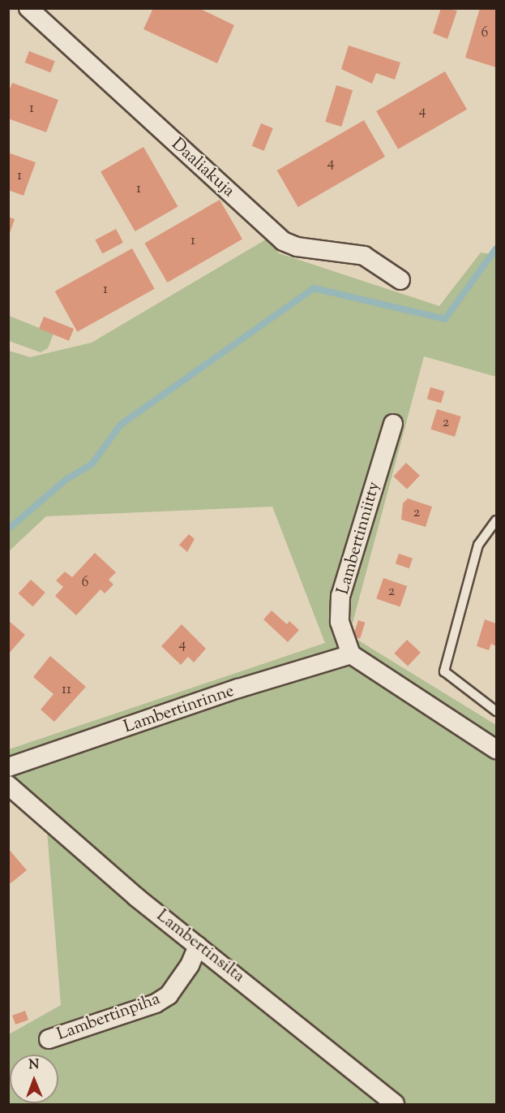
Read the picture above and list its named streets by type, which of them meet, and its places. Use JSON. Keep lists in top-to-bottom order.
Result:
{
  "streets": {
    "street": [
      "Daaliakuja",
      "Lambertinniitty",
      "Lambertinrinne",
      "Lambertinsilta",
      "Lambertinpiha"
    ]
  },
  "crossings": [
    ["Lambertinniitty", "Lambertinrinne"],
    ["Lambertinsilta", "Lambertinpiha"]
  ],
  "house_numbers": [
    "6",
    "1",
    "4",
    "4",
    "1",
    "1",
    "1",
    "1",
    "2",
    "2",
    "6",
    "2",
    "4",
    "11"
  ],
  "north": "top"
}
